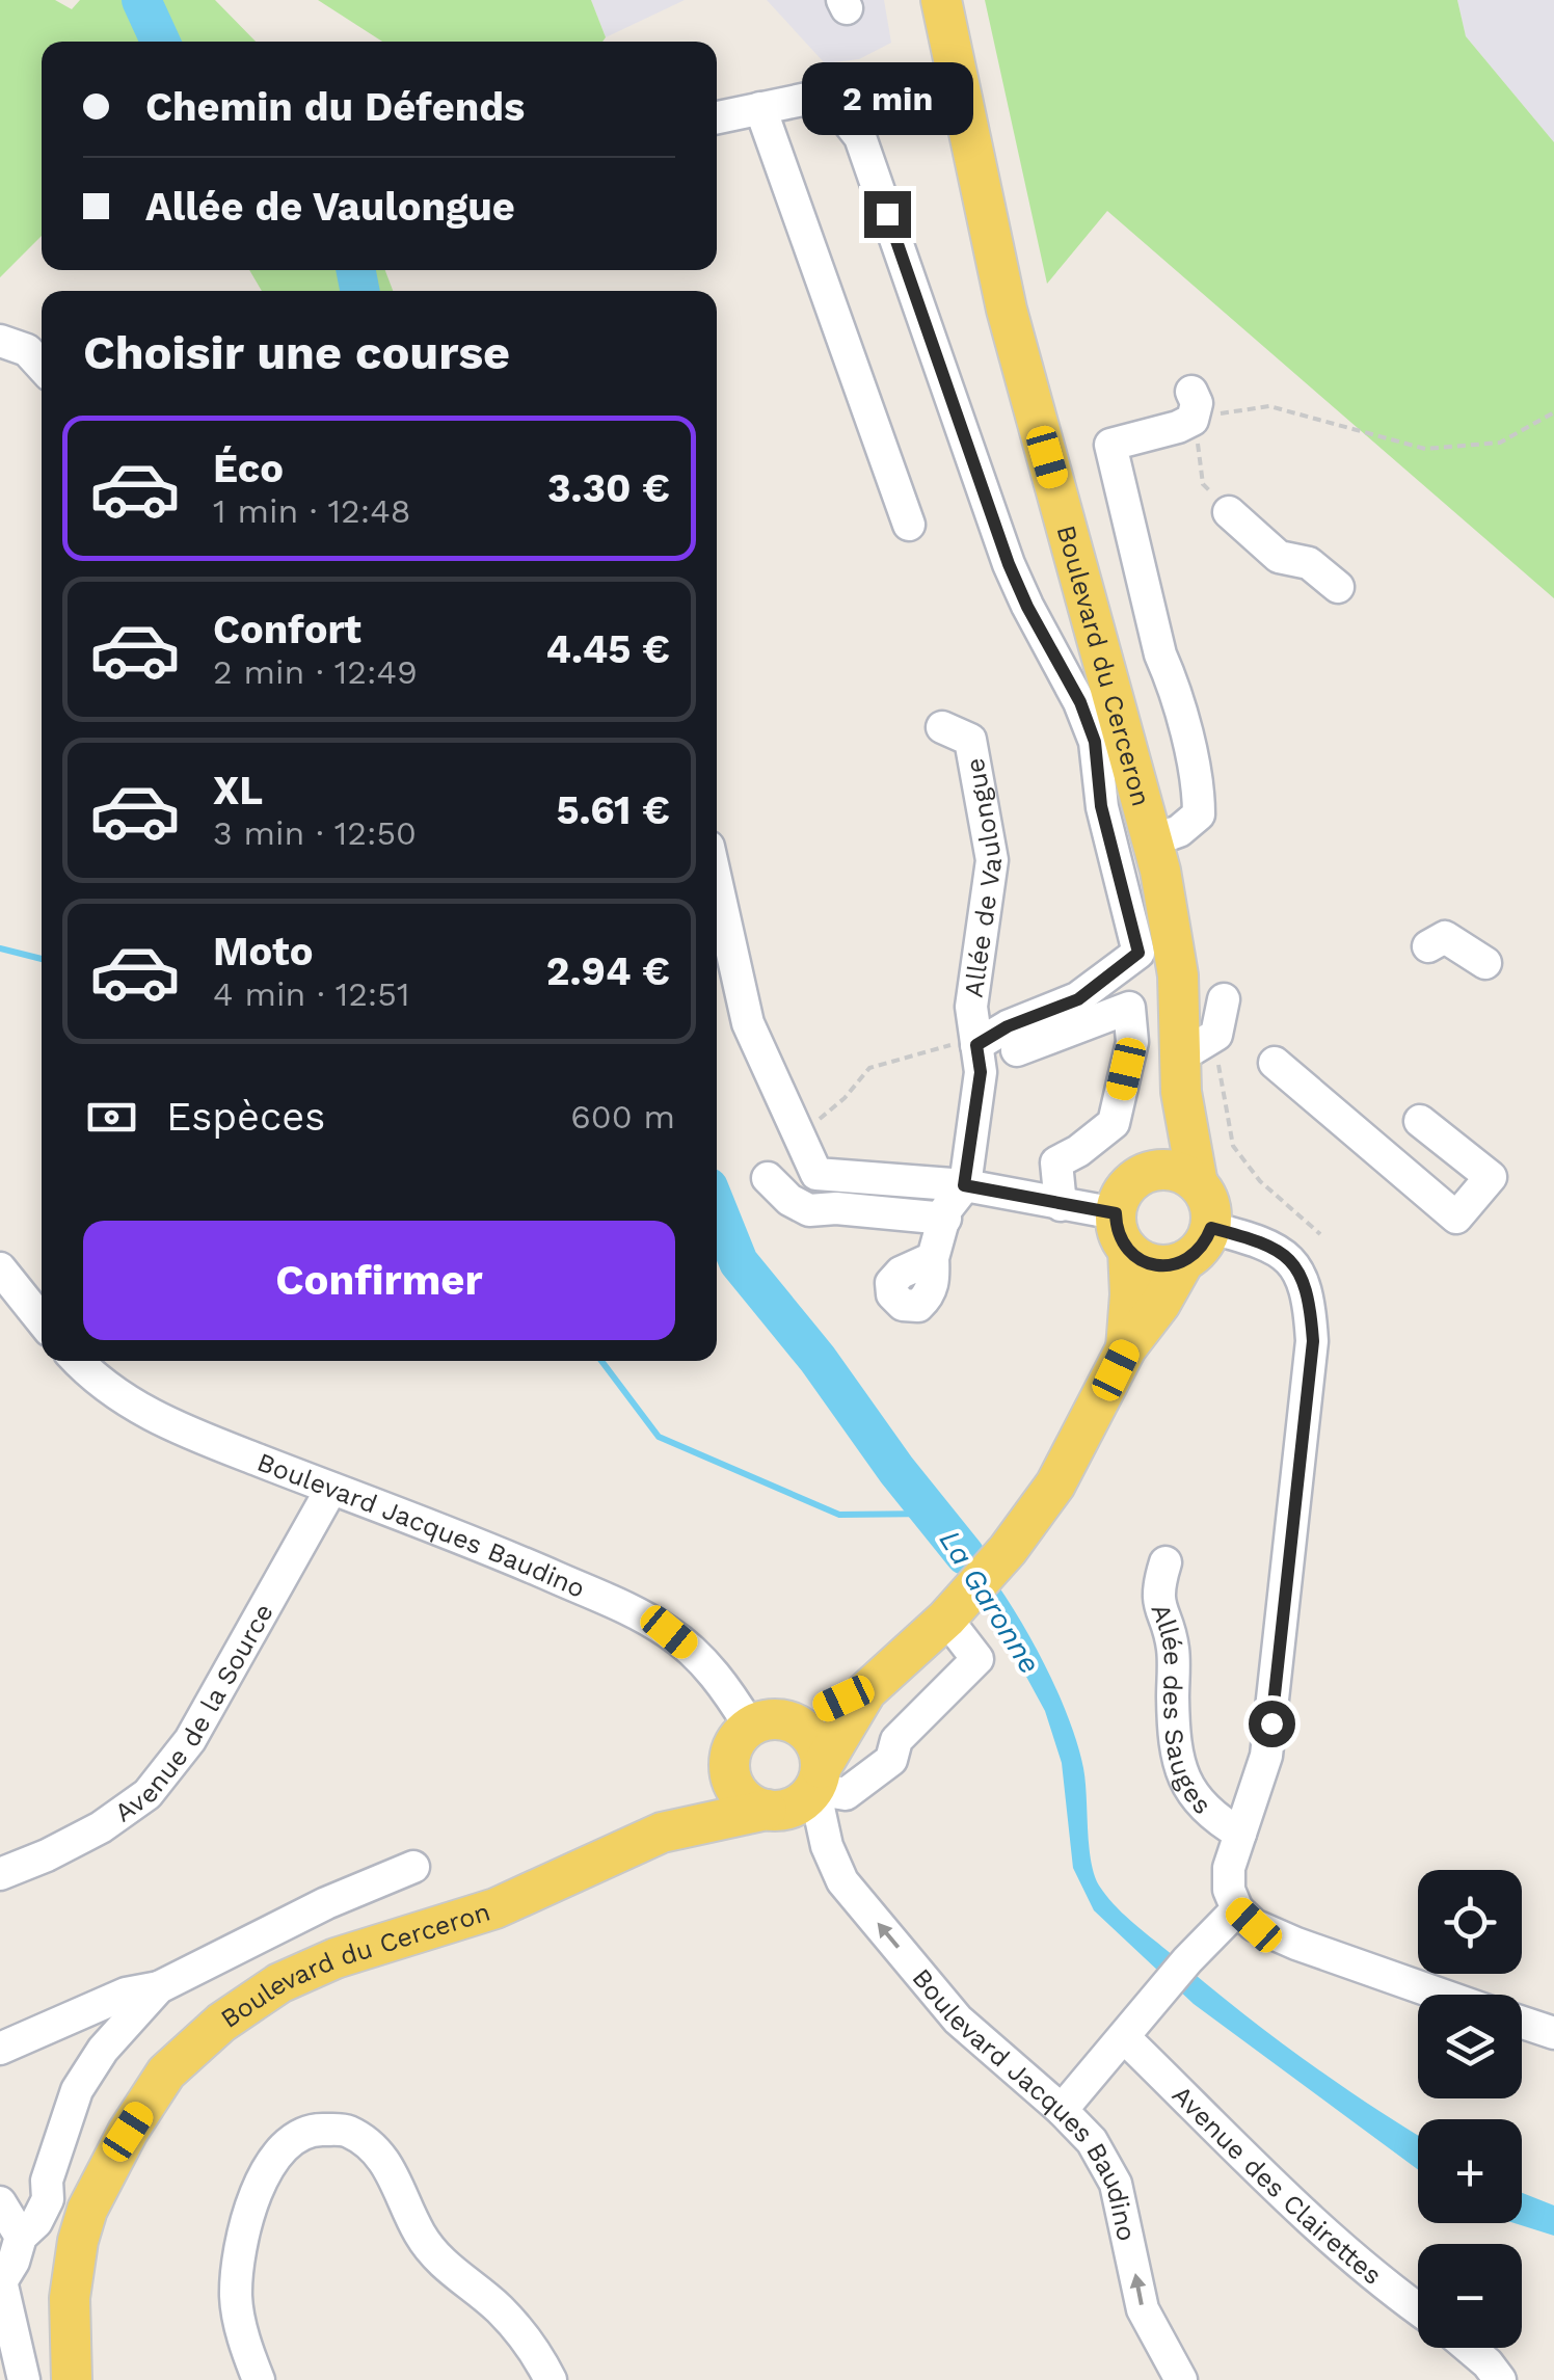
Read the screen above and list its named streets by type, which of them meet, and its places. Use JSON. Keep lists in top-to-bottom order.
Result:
{
  "streets": {
    "main road": ["Boulevard du Cerceron"],
    "street": [
      "Allée de Vaulongue",
      "Boulevard Jacques Baudino",
      "Allée des Sauges",
      "Avenue de la Source",
      "Avenue des Clairettes"
    ]
  },
  "crossings": [
    ["Boulevard du Cerceron", "Boulevard Jacques Baudino"],
    ["Boulevard Jacques Baudino", "Avenue de la Source"]
  ],
  "one_way": ["Boulevard Jacques Baudino"],
  "water": ["La Garonne"],
  "page": {
    "banner": ["Chemin du Défends", "Allée de Vaulongue"],
    "bubble": "2 min",
    "heading": "Choisir une course",
    "list": [
      {
        "name": "Éco",
        "note": "1 min · 12:48",
        "value": "3.30 €"
      },
      {
        "name": "Confort",
        "note": "2 min · 12:49",
        "value": "4.45 €"
      },
      {
        "name": "XL",
        "note": "3 min · 12:50",
        "value": "5.61 €"
      },
      {
        "name": "Moto",
        "note": "4 min · 12:51",
        "value": "2.94 €"
      }
    ],
    "pay": ["Espèces", "600 m"],
    "buttons": "Confirmer",
    "map_buttons": ["+", "−"]
  }
}
